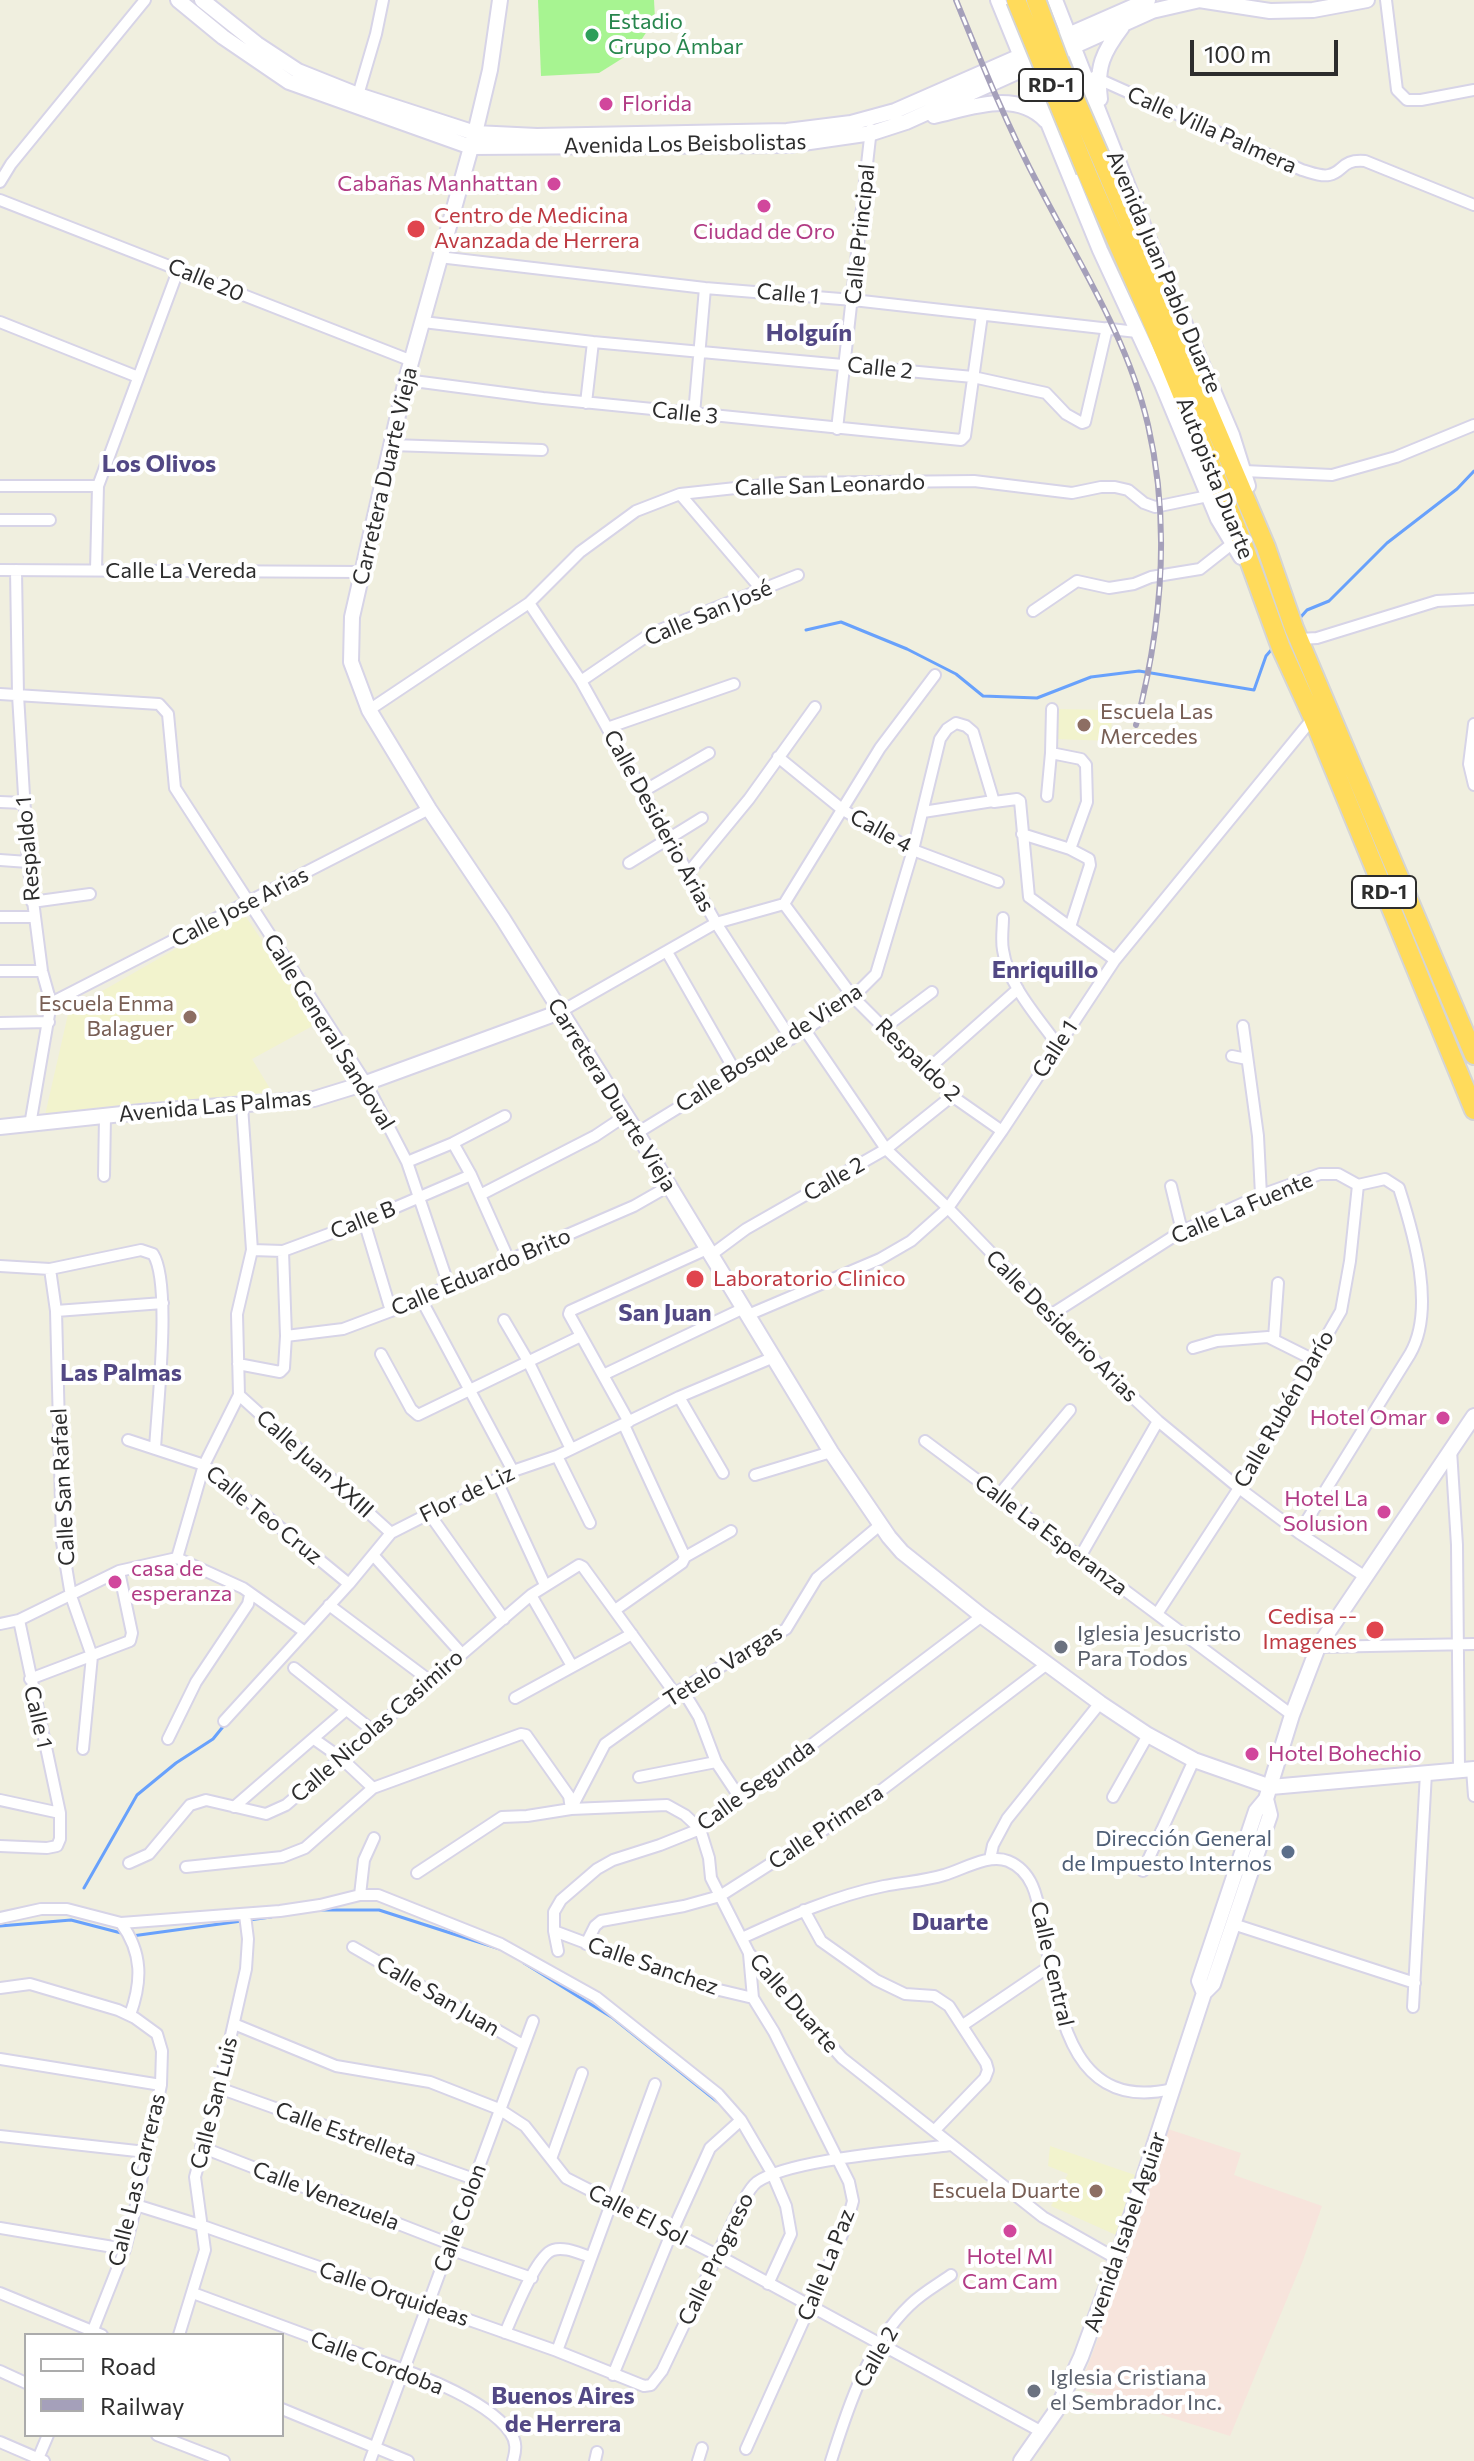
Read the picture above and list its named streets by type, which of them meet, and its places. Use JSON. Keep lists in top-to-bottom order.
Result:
{
  "streets": {
    "highway": ["RD-1", "Autopista Duarte"],
    "main road": [
      "Avenida Los Beisbolistas",
      "Avenida Juan Pablo Duarte",
      "Carretera Duarte Vieja",
      "Avenida Las Palmas",
      "Avenida Isabel Aguiar"
    ],
    "street": [
      "Calle Villa Palmera",
      "Calle Principal",
      "Calle 20",
      "Calle 1",
      "Calle 2",
      "Calle 3",
      "Calle San Leonardo",
      "Calle La Vereda",
      "Calle San José",
      "Calle Desiderio Arias",
      "Calle 4",
      "Respaldo 1",
      "Calle Jose Arias",
      "Calle General Sandoval",
      "Calle Bosque de Viena",
      "Respaldo 2",
      "Calle La Fuente",
      "Calle B",
      "Calle Eduardo Brito",
      "Calle Rubén Darío",
      "Calle Juan XXIII",
      "Calle San Rafael",
      "Flor de Liz",
      "Calle Teo Cruz",
      "Calle La Esperanza",
      "Tetelo Vargas",
      "Calle Nicolas Casimiro",
      "Calle Segunda",
      "Calle Primera",
      "Calle Central",
      "Calle Sanchez",
      "Calle San Juan",
      "Calle Duarte",
      "Calle San Luis",
      "Calle Estrelleta",
      "Calle Las Carreras",
      "Calle Venezuela",
      "Calle El Sol",
      "Calle Colon",
      "Calle Progreso",
      "Calle La Paz",
      "Calle Orquideas",
      "Calle Cordoba"
    ]
  },
  "crossings": [
    ["RD-1", "Avenida Juan Pablo Duarte"],
    ["RD-1", "Calle 1"],
    ["RD-1", "Autopista Duarte"],
    ["Calle Villa Palmera", "Avenida Juan Pablo Duarte"],
    ["Avenida Los Beisbolistas", "Calle Principal"],
    ["Avenida Los Beisbolistas", "Avenida Juan Pablo Duarte"],
    ["Avenida Los Beisbolistas", "Carretera Duarte Vieja"],
    ["Calle Principal", "Calle 1"],
    ["Calle Principal", "Calle 2"],
    ["Calle Principal", "Calle 3"],
    ["Avenida Juan Pablo Duarte", "Autopista Duarte"],
    ["Calle 20", "Carretera Duarte Vieja"],
    ["Calle 1", "Calle 2"],
    ["Calle 1", "Carretera Duarte Vieja"],
    ["Calle 1", "Autopista Duarte"],
    ["Calle 1", "Calle Desiderio Arias"],
    ["Calle 1", "Respaldo 2"],
    ["Calle 2", "Calle 3"],
    ["Calle 2", "Carretera Duarte Vieja"],
    ["Calle 2", "Calle Desiderio Arias"],
    ["Calle 2", "Respaldo 2"],
    ["Calle 2", "Calle El Sol"],
    ["Calle 3", "Carretera Duarte Vieja"],
    ["Carretera Duarte Vieja", "Calle San Leonardo"],
    ["Carretera Duarte Vieja", "Calle La Vereda"],
    ["Carretera Duarte Vieja", "Calle Jose Arias"],
    ["Carretera Duarte Vieja", "Calle Bosque de Viena"],
    ["Carretera Duarte Vieja", "Avenida Las Palmas"],
    ["Carretera Duarte Vieja", "Calle Eduardo Brito"],
    ["Carretera Duarte Vieja", "Flor de Liz"],
    ["Carretera Duarte Vieja", "Tetelo Vargas"],
    ["Carretera Duarte Vieja", "Calle Segunda"],
    ["Carretera Duarte Vieja", "Calle Primera"],
    ["Carretera Duarte Vieja", "Avenida Isabel Aguiar"],
    ["Autopista Duarte", "Calle San Leonardo"],
    ["Calle San Leonardo", "Calle Desiderio Arias"],
    ["Calle La Vereda", "Respaldo 1"],
    ["Calle San José", "Calle Desiderio Arias"],
    ["Calle Desiderio Arias", "Calle Bosque de Viena"],
    ["Calle Desiderio Arias", "Calle La Fuente"],
    ["Calle Desiderio Arias", "Calle Rubén Darío"],
    ["Calle Desiderio Arias", "Avenida Isabel Aguiar"],
    ["Calle 4", "Calle Bosque de Viena"],
    ["Respaldo 1", "Calle Jose Arias"],
    ["Respaldo 1", "Calle General Sandoval"],
    ["Respaldo 1", "Avenida Las Palmas"],
    ["Calle Jose Arias", "Calle General Sandoval"],
    ["Calle General Sandoval", "Avenida Las Palmas"],
    ["Calle General Sandoval", "Calle B"],
    ["Calle General Sandoval", "Calle Eduardo Brito"],
    ["Calle Bosque de Viena", "Respaldo 2"],
    ["Calle La Fuente", "Calle Rubén Darío"],
    ["Calle Rubén Darío", "Calle La Esperanza"],
    ["Calle Juan XXIII", "Flor de Liz"],
    ["Flor de Liz", "Calle Teo Cruz"],
    ["Calle La Esperanza", "Avenida Isabel Aguiar"],
    ["Calle Segunda", "Calle Sanchez"],
    ["Calle Segunda", "Calle Duarte"],
    ["Calle Primera", "Calle Sanchez"],
    ["Calle Primera", "Calle Duarte"],
    ["Calle Central", "Avenida Isabel Aguiar"],
    ["Calle Sanchez", "Calle La Paz"],
    ["Calle San Juan", "Calle Colon"],
    ["Calle Duarte", "Avenida Isabel Aguiar"],
    ["Calle Duarte", "Calle Progreso"],
    ["Calle San Luis", "Calle Estrelleta"],
    ["Calle San Luis", "Calle Venezuela"],
    ["Calle San Luis", "Calle El Sol"],
    ["Calle San Luis", "Calle Orquideas"],
    ["Calle San Luis", "Calle Cordoba"],
    ["Calle Estrelleta", "Calle Colon"],
    ["Calle Las Carreras", "Calle Orquideas"],
    ["Calle Venezuela", "Calle Colon"],
    ["Calle El Sol", "Calle Colon"],
    ["Calle El Sol", "Avenida Isabel Aguiar"],
    ["Calle El Sol", "Calle Progreso"],
    ["Calle El Sol", "Calle La Paz"],
    ["Calle Colon", "Calle Orquideas"],
    ["Calle Colon", "Calle Cordoba"],
    ["Calle Progreso", "Calle La Paz"],
    ["Calle Progreso", "Calle Orquideas"]
  ],
  "districts": [
    "Holguín",
    "Los Olivos",
    "Enriquillo",
    "San Juan",
    "Las Palmas",
    "Duarte",
    "Buenos Aires de Herrera"
  ],
  "places": [
    "Estadio Grupo Ámbar",
    "Florida",
    "Cabañas Manhattan",
    "Ciudad de Oro",
    "Centro de Medicina Avanzada de Herrera",
    "Escuela Las Mercedes",
    "Escuela Enma Balaguer",
    "Laboratorio Clinico",
    "Hotel Omar",
    "Hotel La Solusion",
    "casa de esperanza",
    "Cedisa -- Imagenes",
    "Iglesia Jesucristo Para Todos",
    "Hotel Bohechio",
    "Dirección General de Impuesto Internos",
    "Escuela Duarte",
    "Hotel MI Cam Cam",
    "Iglesia Cristiana el Sembrador Inc."
  ],
  "legend": ["Road", "Railway"],
  "scale_bar": "100 m"
}
